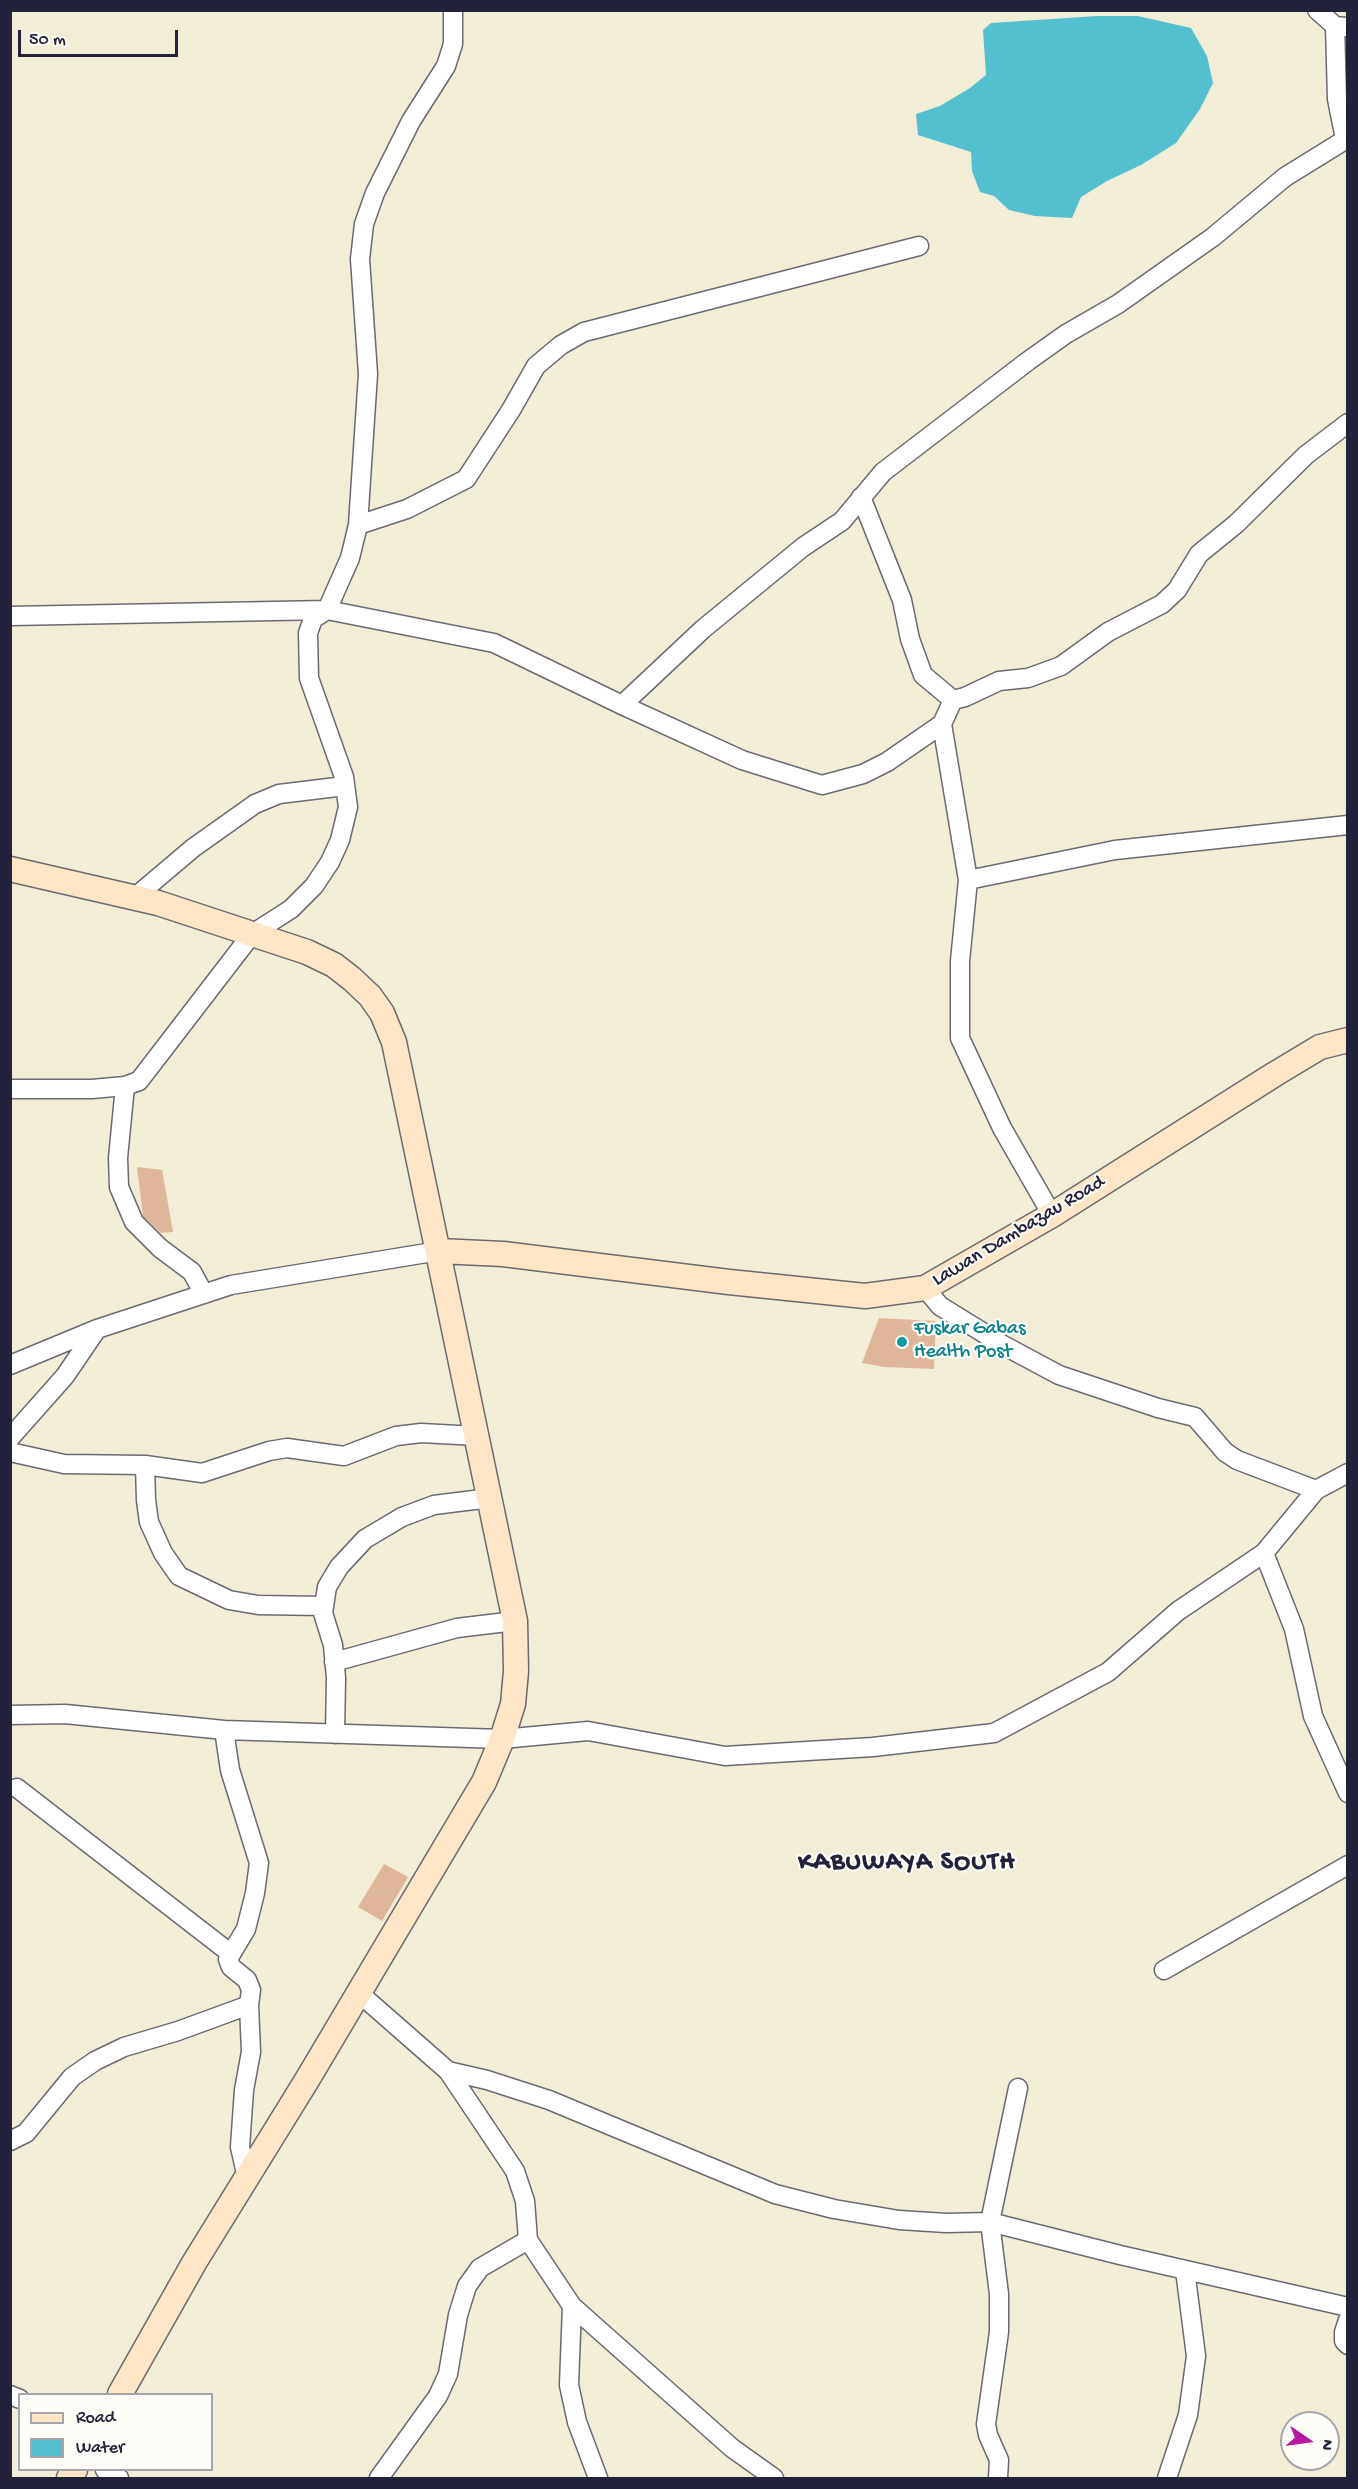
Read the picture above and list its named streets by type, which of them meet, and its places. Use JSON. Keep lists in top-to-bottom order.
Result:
{
  "streets": {
    "main road": ["Lawan Dambazau Road"]
  },
  "districts": ["KABUWAYA SOUTH"],
  "places": ["Fuskar Gabas Health Post"],
  "legend": ["Road", "Water"],
  "scale_bar": "50 m",
  "north": "right"
}
